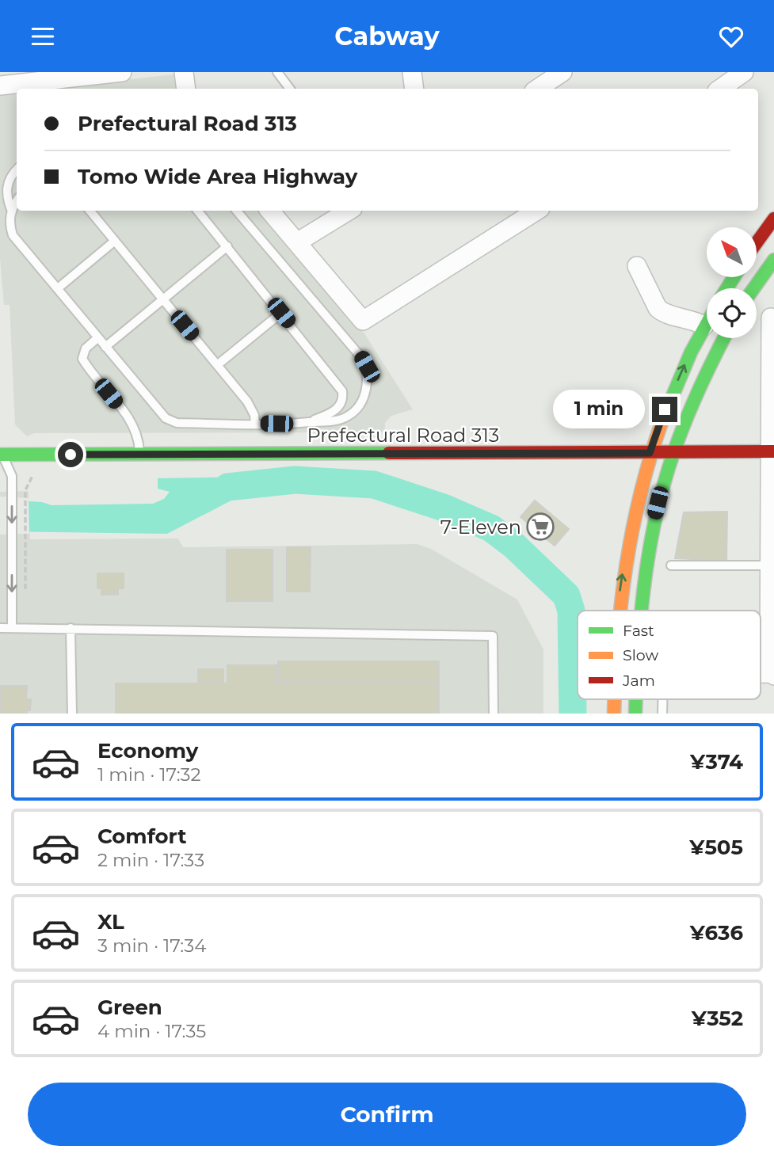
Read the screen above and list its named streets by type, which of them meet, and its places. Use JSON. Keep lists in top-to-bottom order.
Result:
{
  "streets": {
    "main road": ["Prefectural Road 313"]
  },
  "places": {
    "supermarket": ["7-Eleven"]
  },
  "legend": ["Fast", "Slow", "Jam"],
  "north": "top left",
  "page": {
    "header": "Cabway",
    "banner": ["Prefectural Road 313", "Tomo Wide Area Highway"],
    "bubble": "1 min",
    "list": [
      {
        "name": "Economy",
        "note": "1 min · 17:32",
        "value": "¥374"
      },
      {
        "name": "Comfort",
        "note": "2 min · 17:33",
        "value": "¥505"
      },
      {
        "name": "XL",
        "note": "3 min · 17:34",
        "value": "¥636"
      },
      {
        "name": "Green",
        "note": "4 min · 17:35",
        "value": "¥352"
      }
    ],
    "buttons": "Confirm"
  }
}
